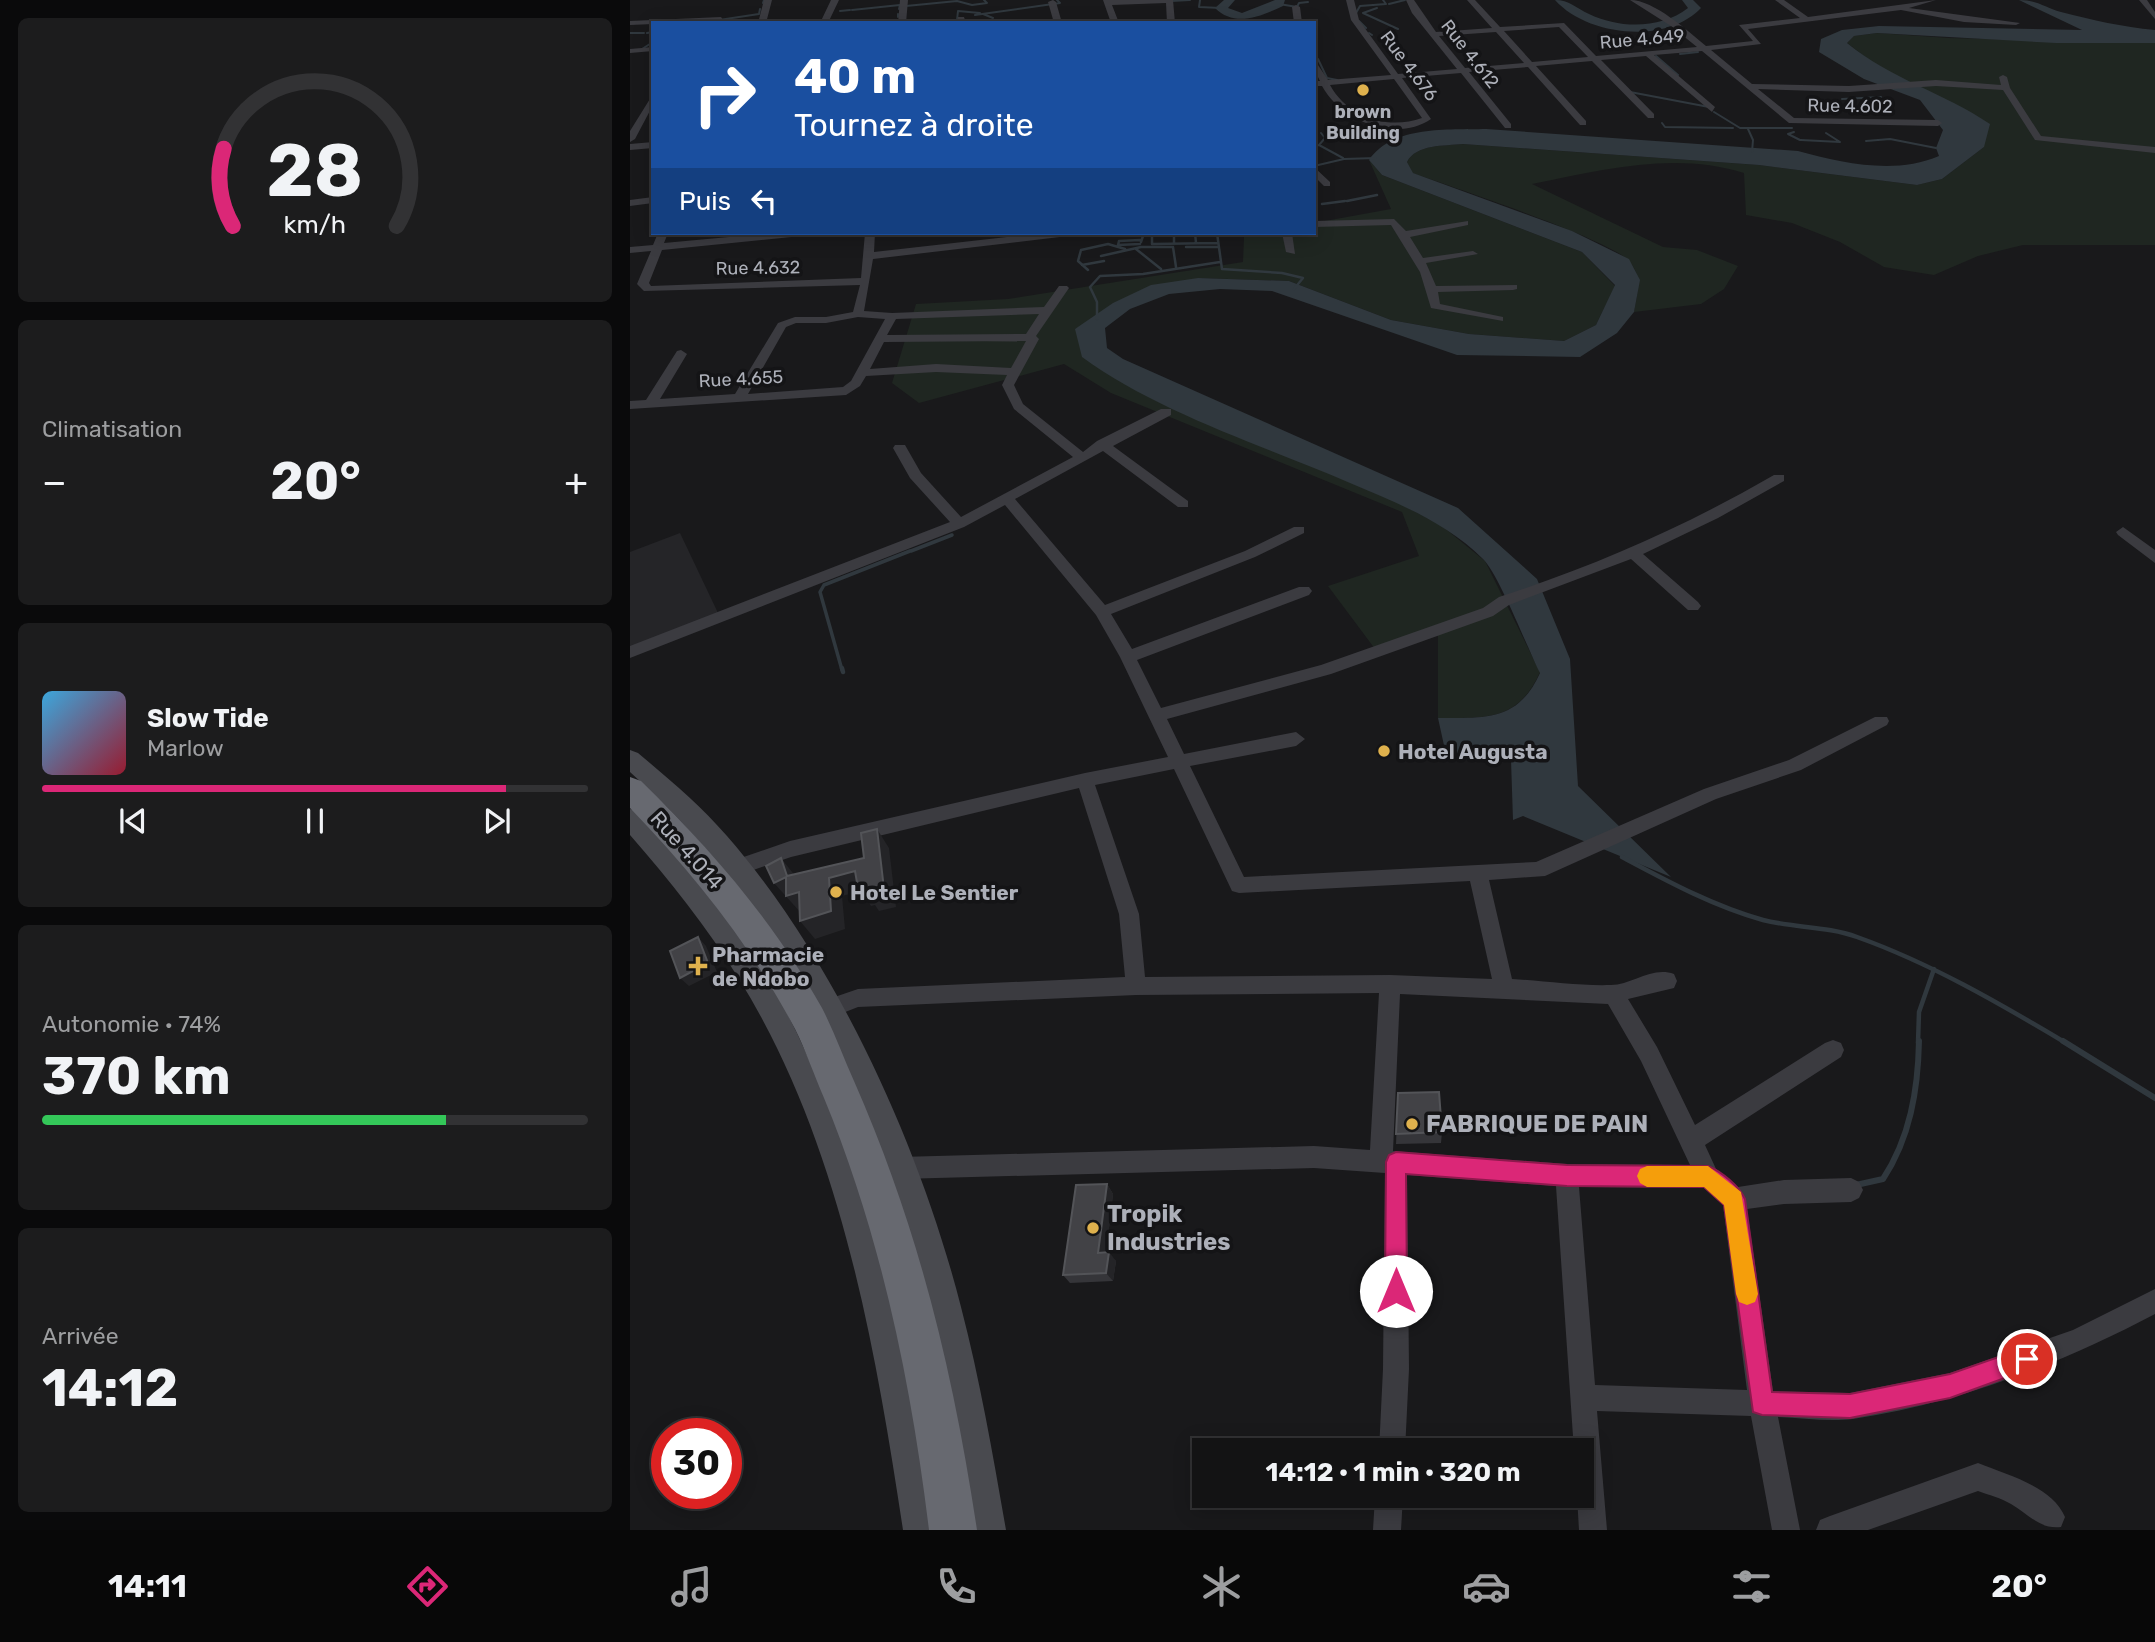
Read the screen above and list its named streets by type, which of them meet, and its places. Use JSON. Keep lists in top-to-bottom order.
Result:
{
  "streets": {
    "highway": ["Rue 4.014"],
    "street": [
      "Rue 4.649",
      "Rue 4.612",
      "Rue 4.676",
      "Rue 4.602",
      "Rue 4.632",
      "Rue 4.655"
    ]
  },
  "crossings": [
    ["Rue 4.649", "Rue 4.612"],
    ["Rue 4.649", "Rue 4.676"],
    ["Rue 4.649", "Rue 4.602"]
  ],
  "places": {
    "other": [
      "brown Building",
      "Hotel Augusta",
      "Hotel Le Sentier",
      "FABRIQUE DE PAIN",
      "Tropik Industries"
    ],
    "health": ["Pharmacie de Ndobo"]
  },
  "page": {
    "turn": ["40 m", "Tournez à droite"],
    "then": "Puis",
    "tile": [
      "Climatisation",
      ["Autonomie · 74%", "370 km"],
      ["Arrivée", "14:12"]
    ],
    "heat": ["−", "20°", "+"],
    "song": ["Slow Tide", "Marlow"],
    "limit": "30",
    "trip": "14:12 · 1 min · 320 m",
    "tabs": ["14:11", "20°"],
    "gauge": ["28", "km/h"]
  }
}
